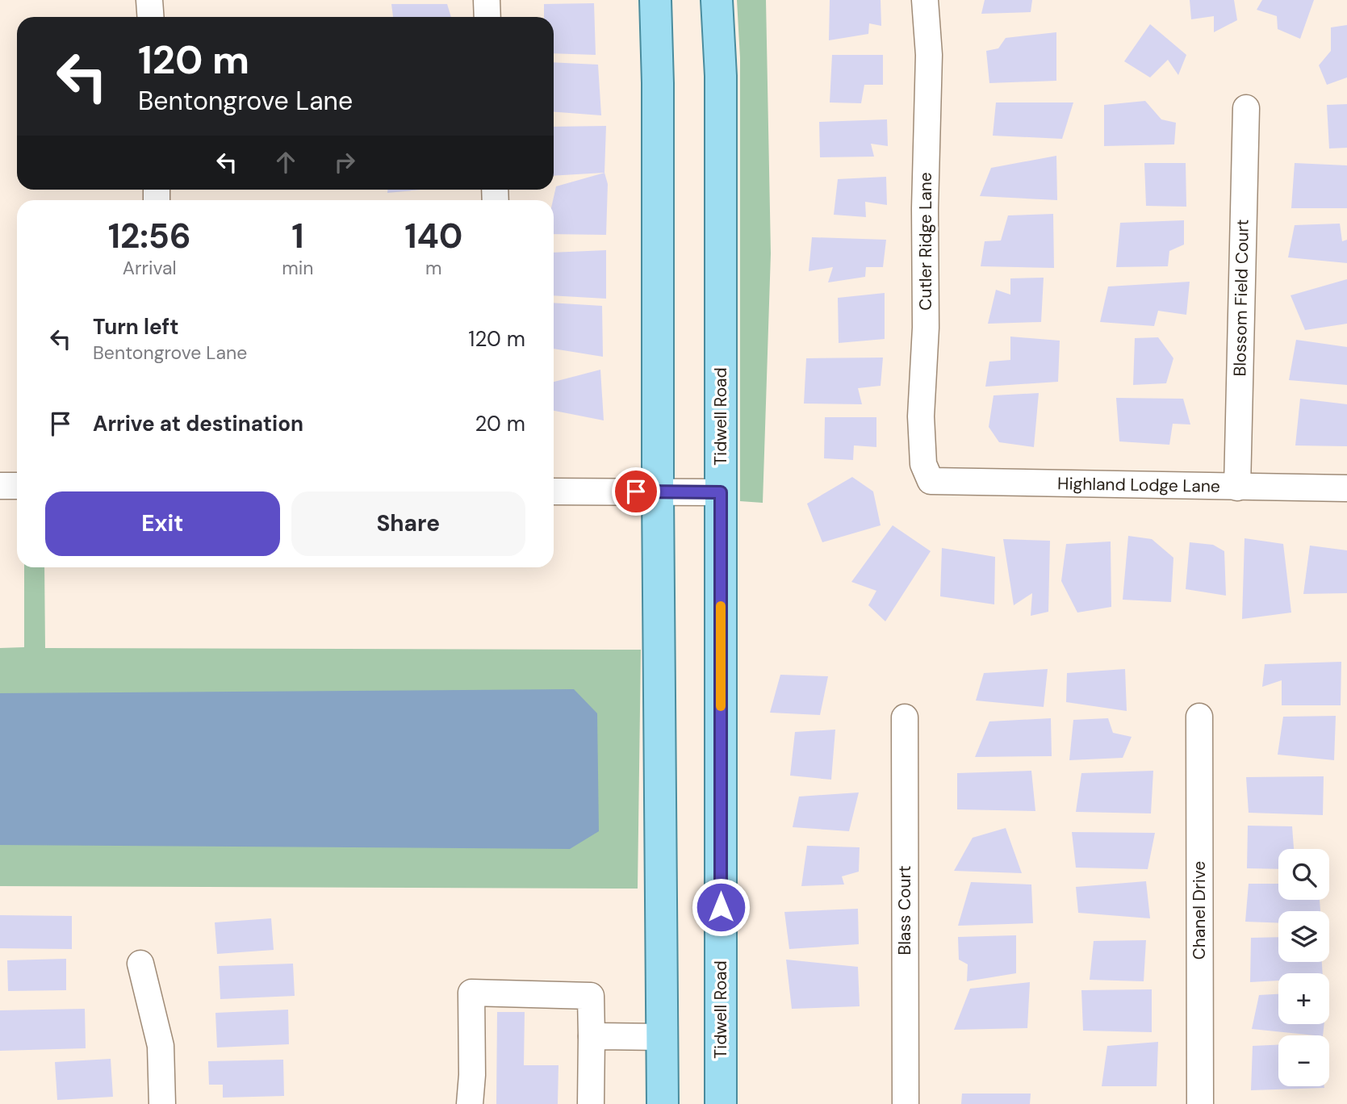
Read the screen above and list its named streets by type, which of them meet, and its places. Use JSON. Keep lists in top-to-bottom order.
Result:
{
  "streets": {
    "main road": ["Tidwell Road"],
    "street": [
      "Cutler Ridge Lane",
      "Blossom Field Court",
      "Highland Lodge Lane",
      "Blass Court",
      "Chanel Drive"
    ]
  },
  "crossings": [
    ["Cutler Ridge Lane", "Highland Lodge Lane"],
    ["Blossom Field Court", "Highland Lodge Lane"]
  ],
  "page": {
    "turn": ["120 m", "Bentongrove Lane"],
    "eta": [
      "12:56",
      "Arrival",
      "1",
      "min",
      "140",
      "m"
    ],
    "list": [
      {
        "name": "Turn left",
        "note": "Bentongrove Lane",
        "value": "120 m"
      },
      {
        "name": "Arrive at destination",
        "value": "20 m"
      }
    ],
    "buttons": ["Exit", "Share"],
    "map_buttons": ["+", "−"]
  }
}
